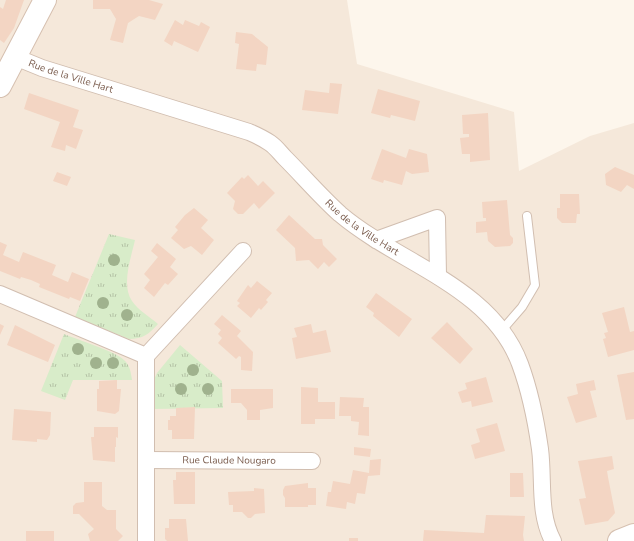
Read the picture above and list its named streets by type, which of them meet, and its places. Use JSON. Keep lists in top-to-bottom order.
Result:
{
  "streets": {
    "street": ["Rue de la Ville Hart", "Rue Claude Nougaro"]
  }
}
